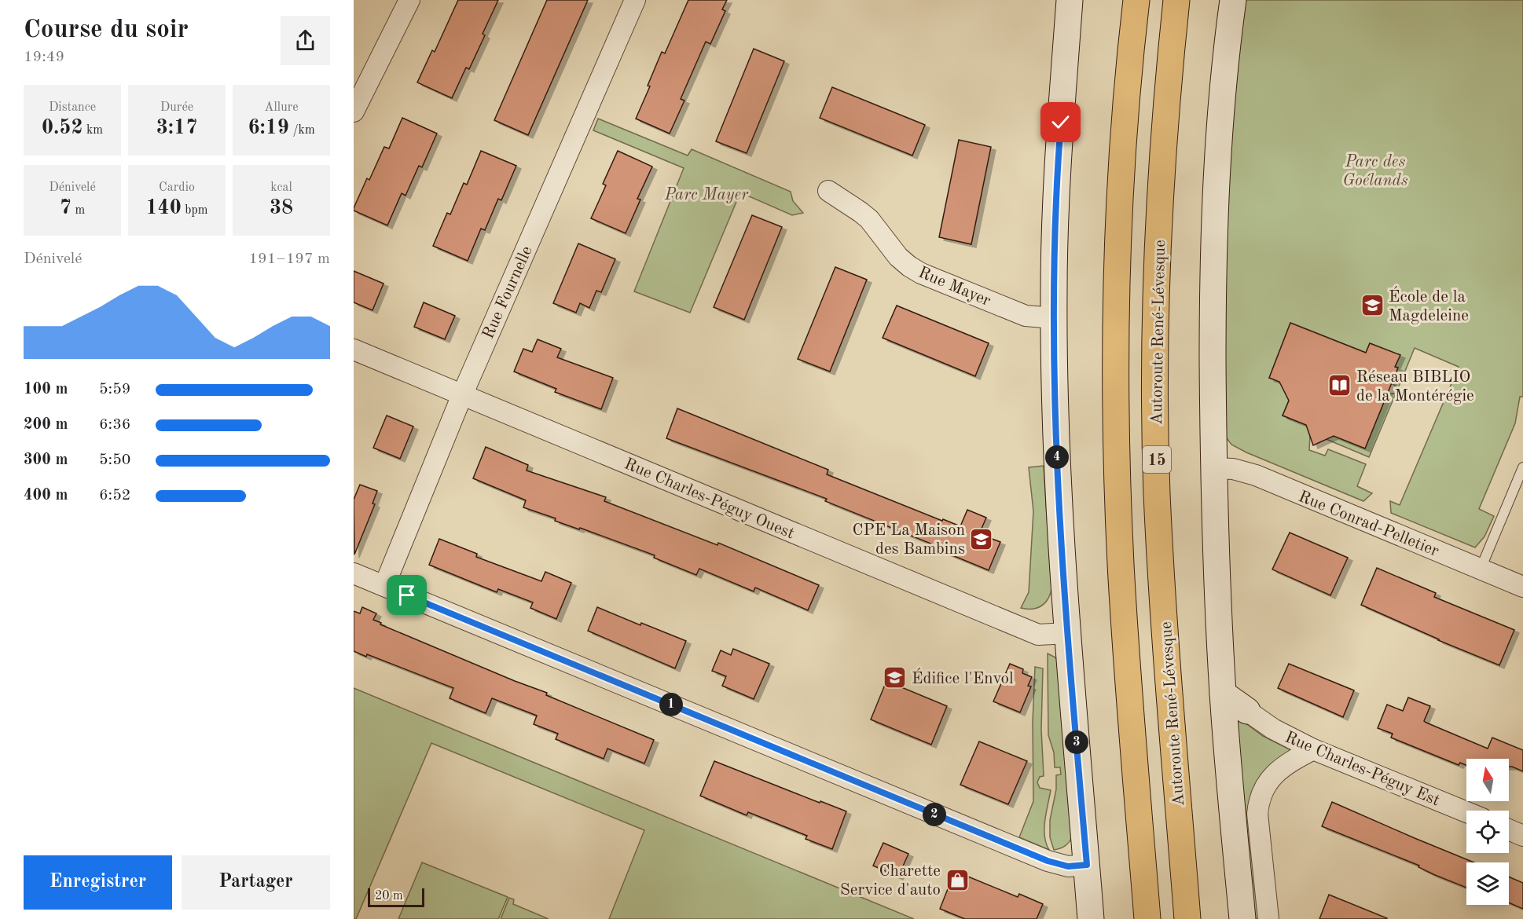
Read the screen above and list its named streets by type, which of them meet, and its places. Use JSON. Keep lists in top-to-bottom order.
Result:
{
  "streets": {
    "highway": ["Autoroute René-Lévesque", "15"],
    "street": [
      "Rue Mayer",
      "Rue Fournelle",
      "Rue Charles-Péguy Ouest",
      "Rue Conrad-Pelletier",
      "Rue Charles-Péguy Est"
    ]
  },
  "crossings": [
    ["Rue Fournelle", "Rue Charles-Péguy Ouest"]
  ],
  "parks": ["Parc des Goélands", "Parc Mayer"],
  "places": {
    "school or university": ["École de la Magdeleine", "CPE La Maison des Bambins", "Édifice l'Envol"],
    "library": ["Réseau BIBLIO de la Montérégie"],
    "shop": ["Charette Service d'auto"]
  },
  "scale_bar": "20 m",
  "north": "top",
  "page": {
    "heading": ["Course du soir", "19:49"],
    "stats": [
      ["Distance", "0.52 km"],
      ["Durée", "3:17"],
      ["Allure", "6:19 /km"],
      ["Dénivelé", "7 m"],
      ["Cardio", "140 bpm"],
      ["kcal", "38"]
    ],
    "chart": ["Dénivelé", "191–197 m"],
    "list": [
      {
        "name": "100 m",
        "note": "5:59"
      },
      {
        "name": "200 m",
        "note": "6:36"
      },
      {
        "name": "300 m",
        "note": "5:50"
      },
      {
        "name": "400 m",
        "note": "6:52"
      }
    ],
    "pins": [
      "4",
      "1",
      "3",
      "2"
    ],
    "buttons": ["Enregistrer", "Partager"],
    "scale": "20 m"
  }
}
